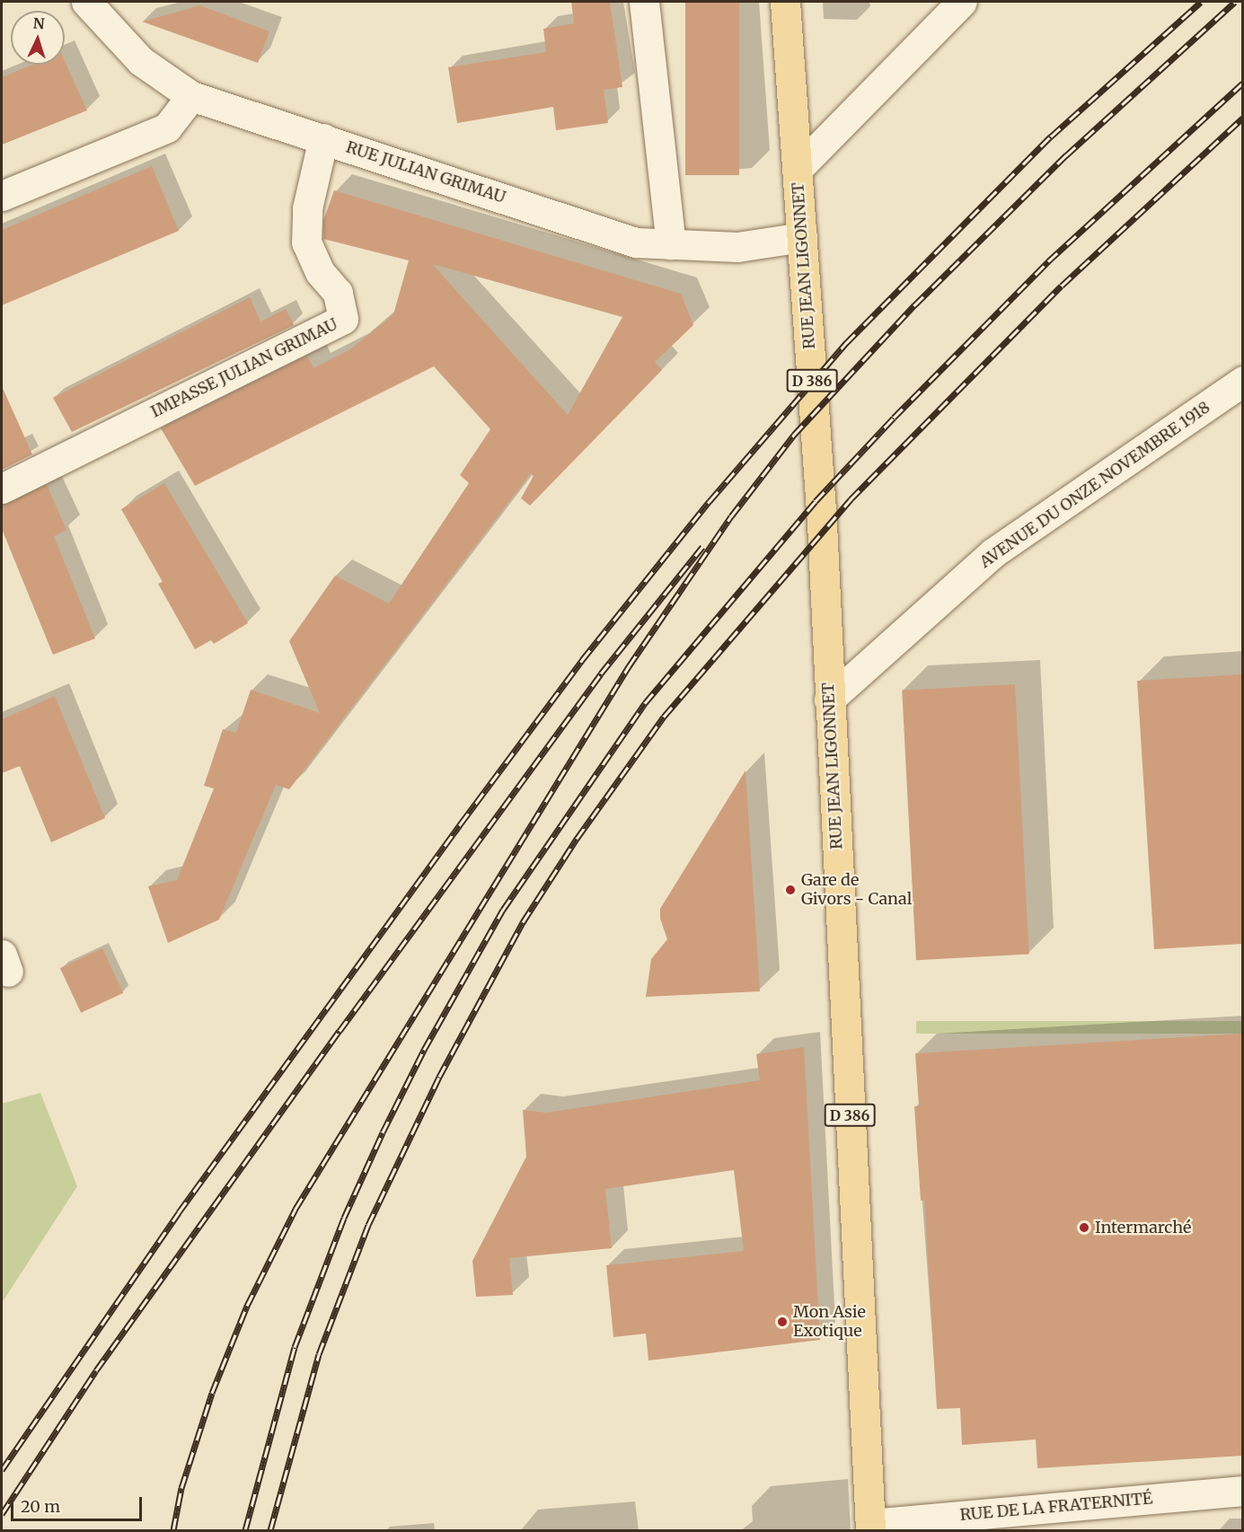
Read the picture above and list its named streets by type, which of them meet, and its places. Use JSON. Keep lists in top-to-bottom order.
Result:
{
  "streets": {
    "main road": ["RUE JEAN LIGONNET", "D 386"],
    "street": [
      "RUE JULIAN GRIMAU",
      "IMPASSE JULIAN GRIMAU",
      "AVENUE DU ONZE NOVEMBRE 1918",
      "RUE DE LA FRATERNITÉ"
    ]
  },
  "crossings": [
    ["RUE JULIAN GRIMAU", "RUE JEAN LIGONNET"],
    ["RUE JULIAN GRIMAU", "IMPASSE JULIAN GRIMAU"],
    ["RUE JEAN LIGONNET", "AVENUE DU ONZE NOVEMBRE 1918"],
    ["RUE JEAN LIGONNET", "RUE DE LA FRATERNITÉ"]
  ],
  "places": ["Gare de Givors - Canal", "Intermarché", "Mon Asie Exotique"],
  "scale_bar": "20 m",
  "north": "top"
}
